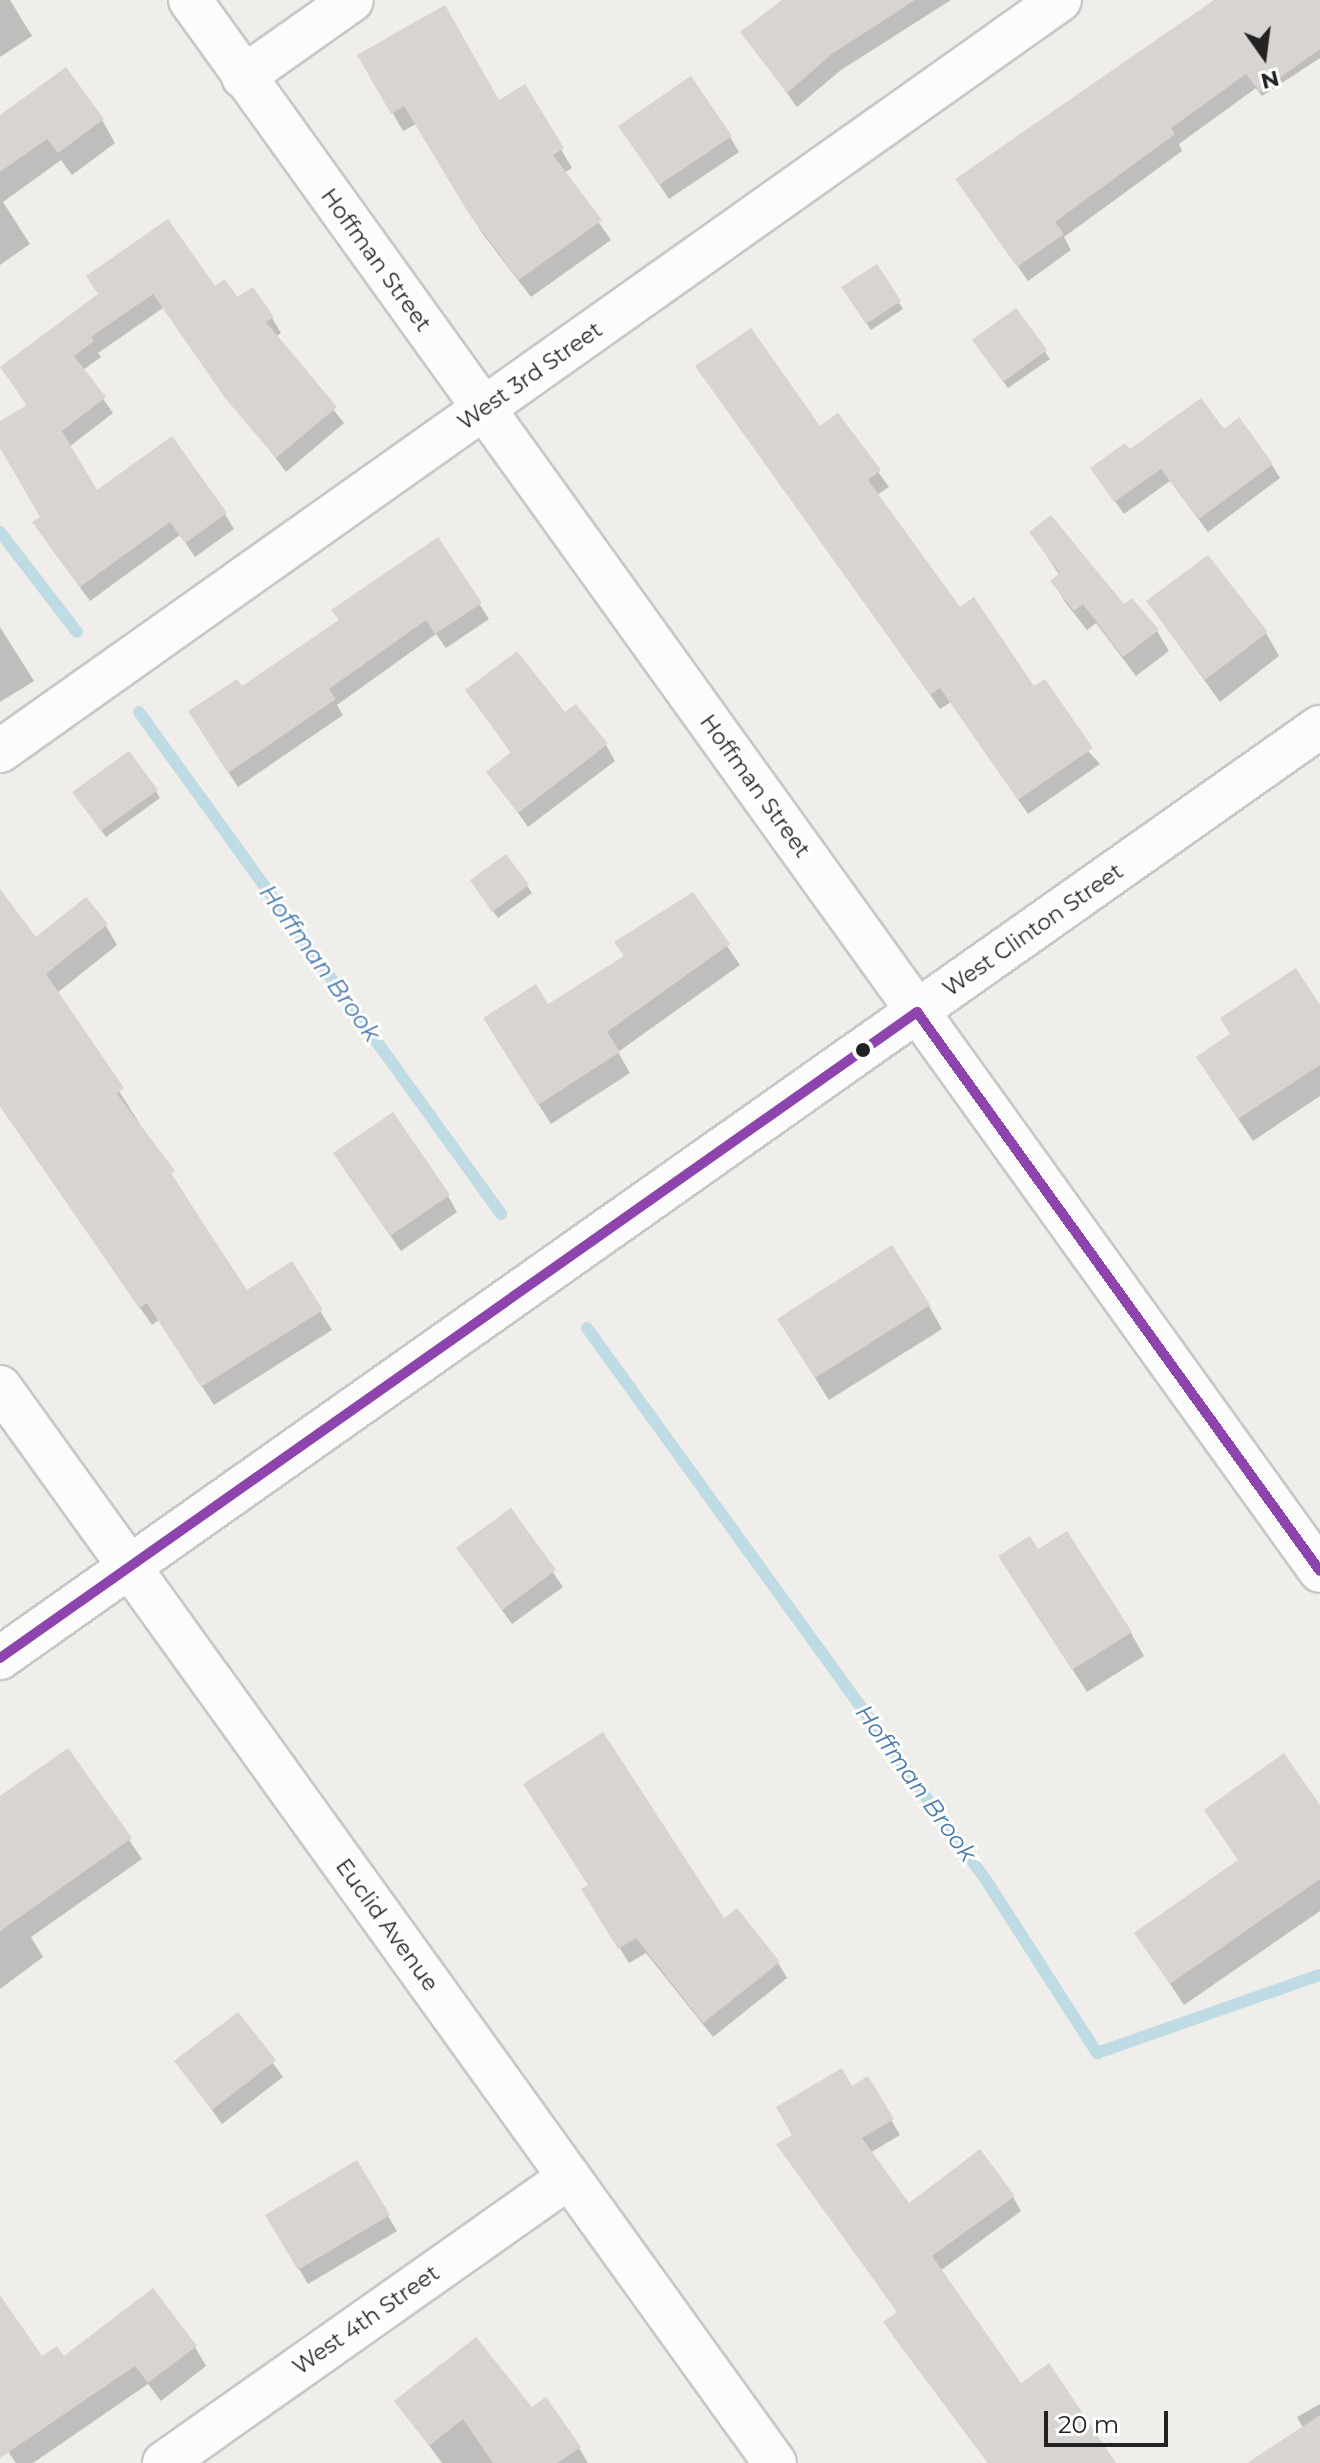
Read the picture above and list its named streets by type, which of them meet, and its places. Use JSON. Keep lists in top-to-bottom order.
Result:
{
  "streets": {
    "street": [
      "Hoffman Street",
      "West 3rd Street",
      "West Clinton Street",
      "Euclid Avenue",
      "West 4th Street"
    ]
  },
  "crossings": [
    ["Hoffman Street", "West 3rd Street"],
    ["Hoffman Street", "West Clinton Street"],
    ["West Clinton Street", "Euclid Avenue"],
    ["Euclid Avenue", "West 4th Street"]
  ],
  "water": ["Hoffman Brook"],
  "scale_bar": "20 m",
  "north": "bottom"
}
